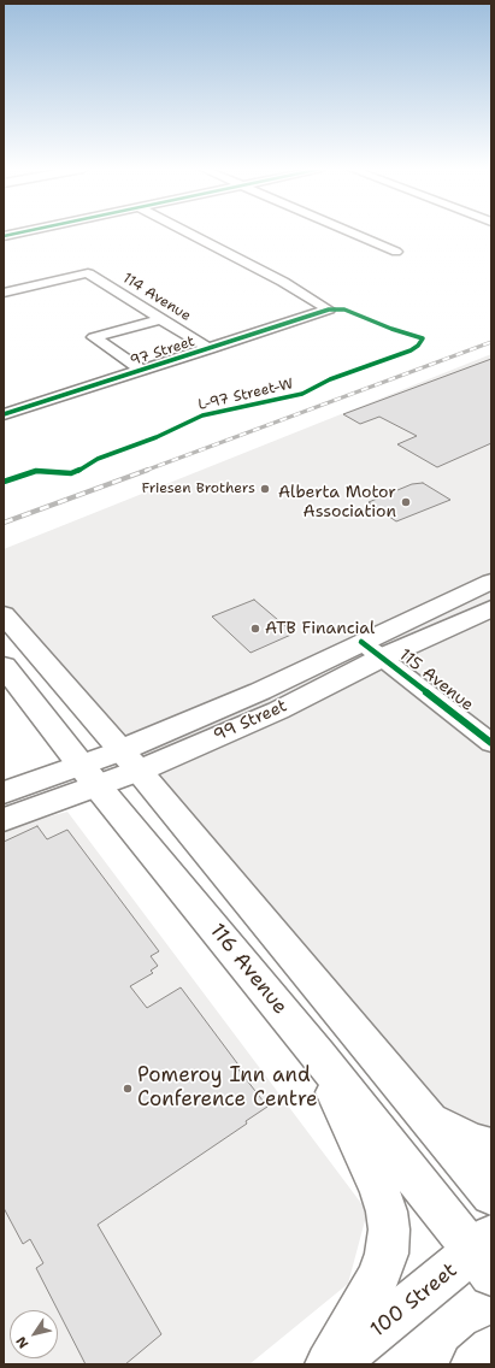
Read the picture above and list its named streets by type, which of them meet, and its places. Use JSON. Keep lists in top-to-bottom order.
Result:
{
  "streets": {
    "main road": ["99 Street", "116 Avenue", "100 Street"],
    "street": ["114 Avenue", "97 Street", "115 Avenue"],
    "cycle path": ["L-97 Street-W"]
  },
  "crossings": [
    ["114 Avenue", "97 Street"],
    ["115 Avenue", "99 Street"],
    ["99 Street", "116 Avenue"],
    ["116 Avenue", "100 Street"]
  ],
  "places": [
    "Friesen Brothers",
    "Alberta Motor Association",
    "ATB Financial",
    "Pomeroy Inn and Conference Centre"
  ],
  "north": "bottom left"
}
